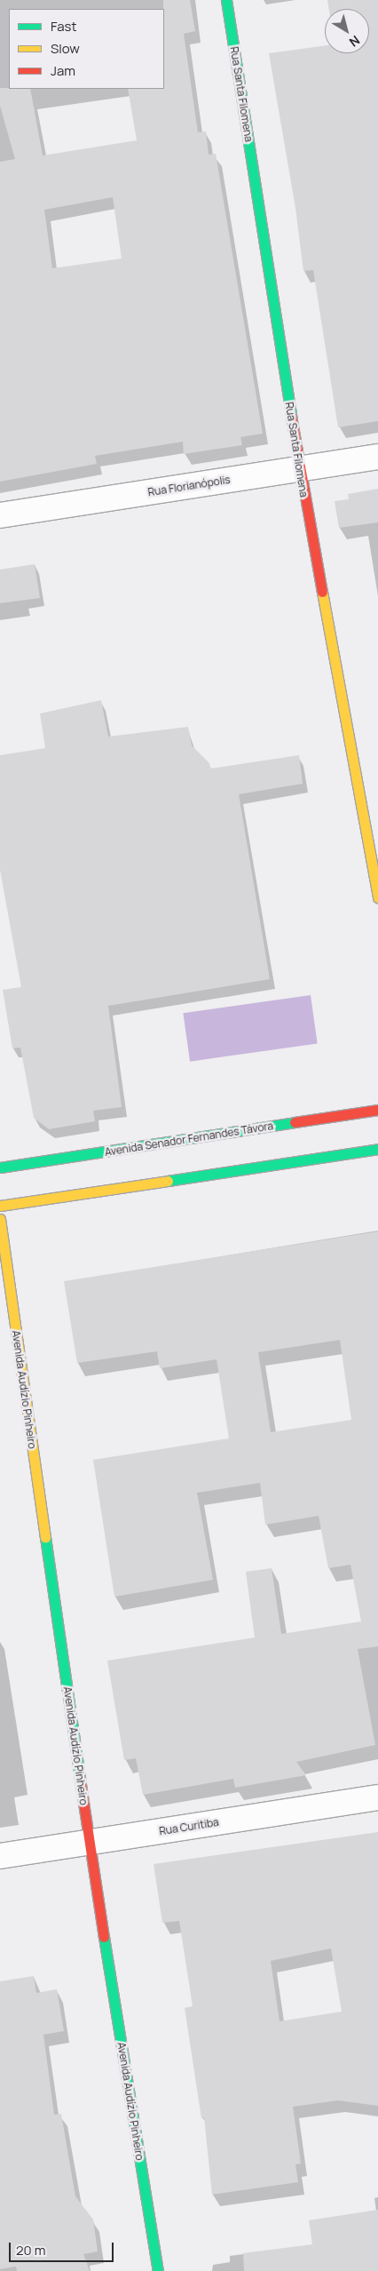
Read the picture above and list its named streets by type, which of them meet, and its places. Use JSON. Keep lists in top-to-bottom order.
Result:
{
  "streets": {
    "street": [
      "Rua Santa Filomena",
      "Rua Florianópolis",
      "Avenida Senador Fernandes Távora",
      "Avenida Audízio Pinheiro",
      "Rua Curitiba"
    ]
  },
  "crossings": [
    ["Rua Santa Filomena", "Rua Florianópolis"],
    ["Avenida Audízio Pinheiro", "Rua Curitiba"]
  ],
  "legend": ["Fast", "Slow", "Jam"],
  "scale_bar": "20 m",
  "north": "bottom right"
}
